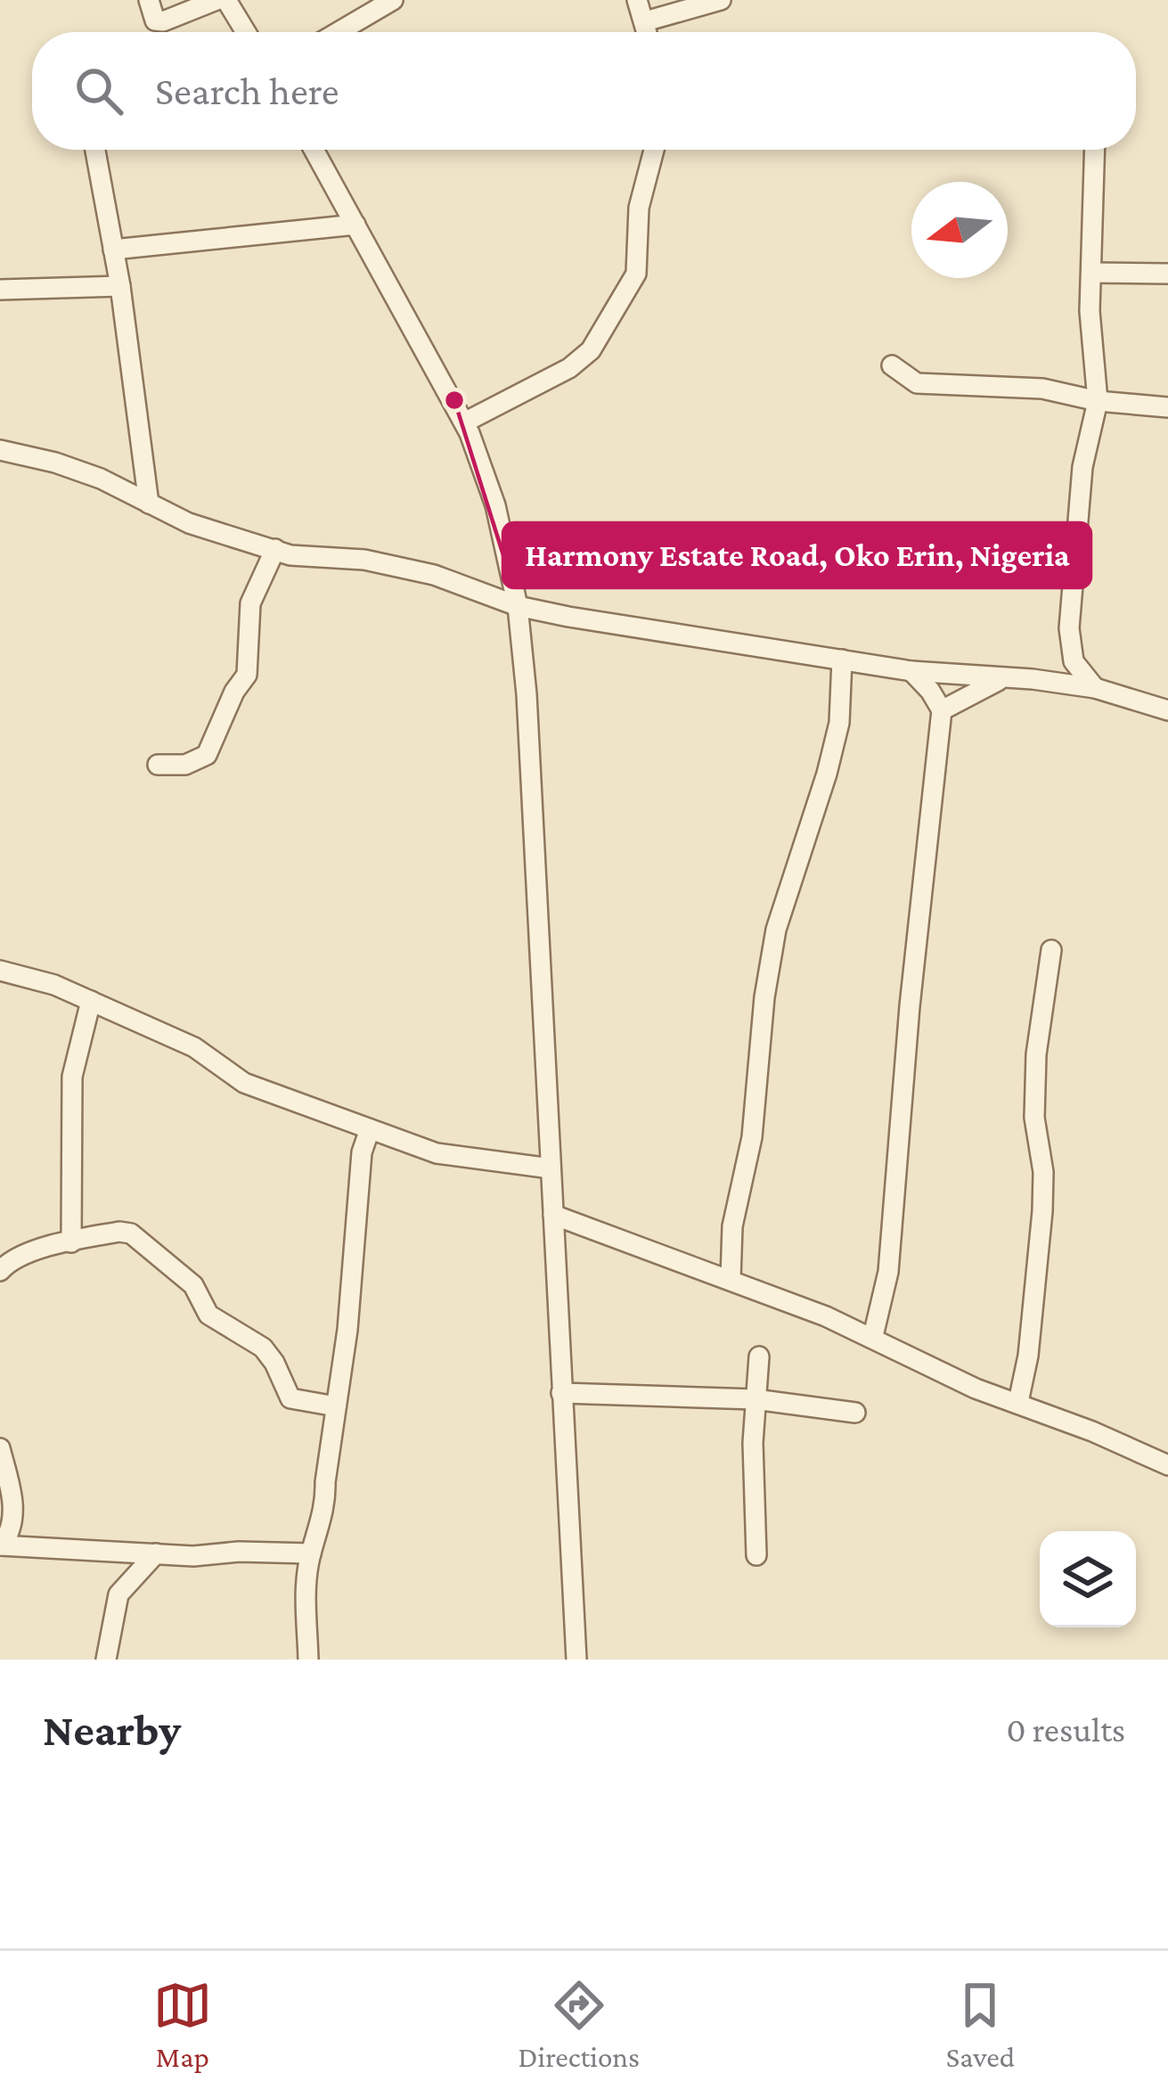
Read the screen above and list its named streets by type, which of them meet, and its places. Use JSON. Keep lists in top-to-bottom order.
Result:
{
  "places": ["Harmony Estate Road, Oko Erin, Nigeria"],
  "north": "left",
  "page": {
    "search": "Search here",
    "heading": ["Nearby", "0 results"],
    "nav": ["Map", "Directions", "Saved"]
  }
}
